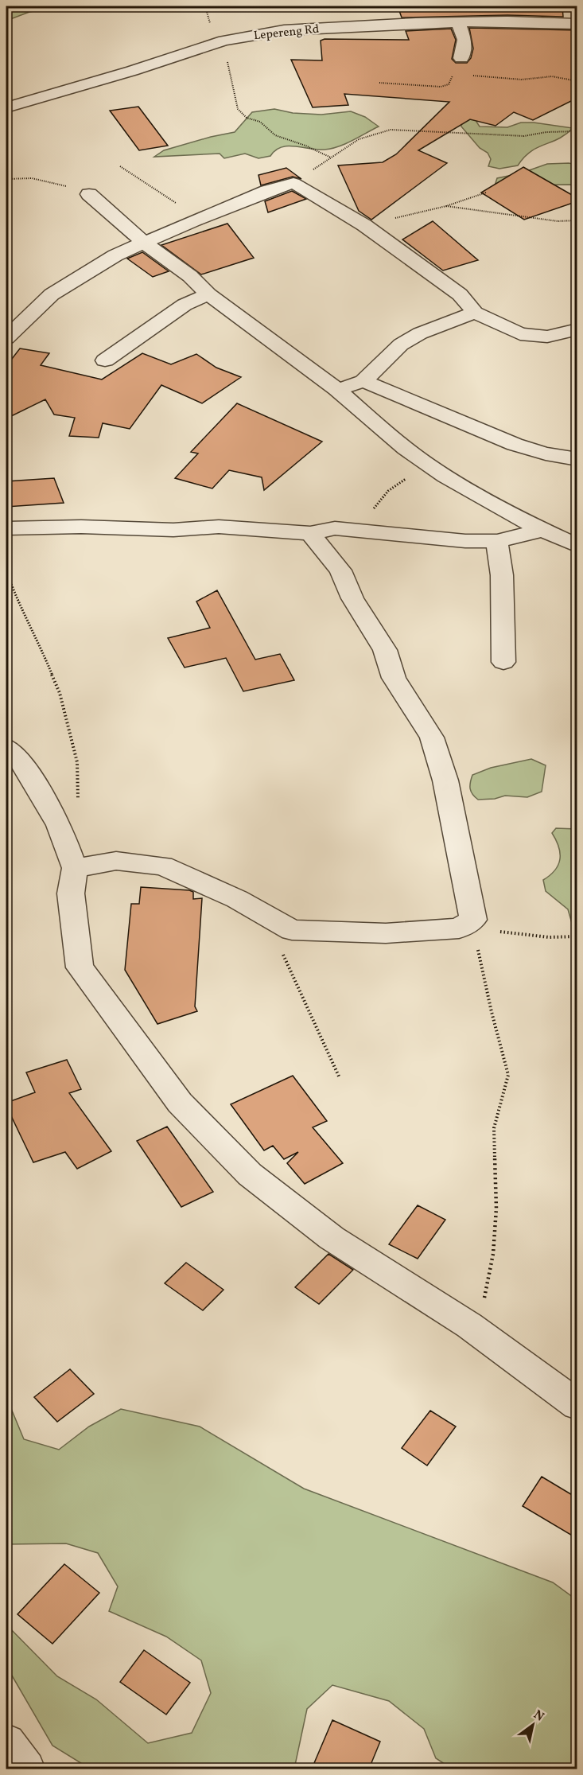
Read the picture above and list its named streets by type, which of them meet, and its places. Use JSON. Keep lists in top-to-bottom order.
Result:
{
  "streets": {
    "street": ["Lepereng Rd"]
  },
  "north": "top right"
}
